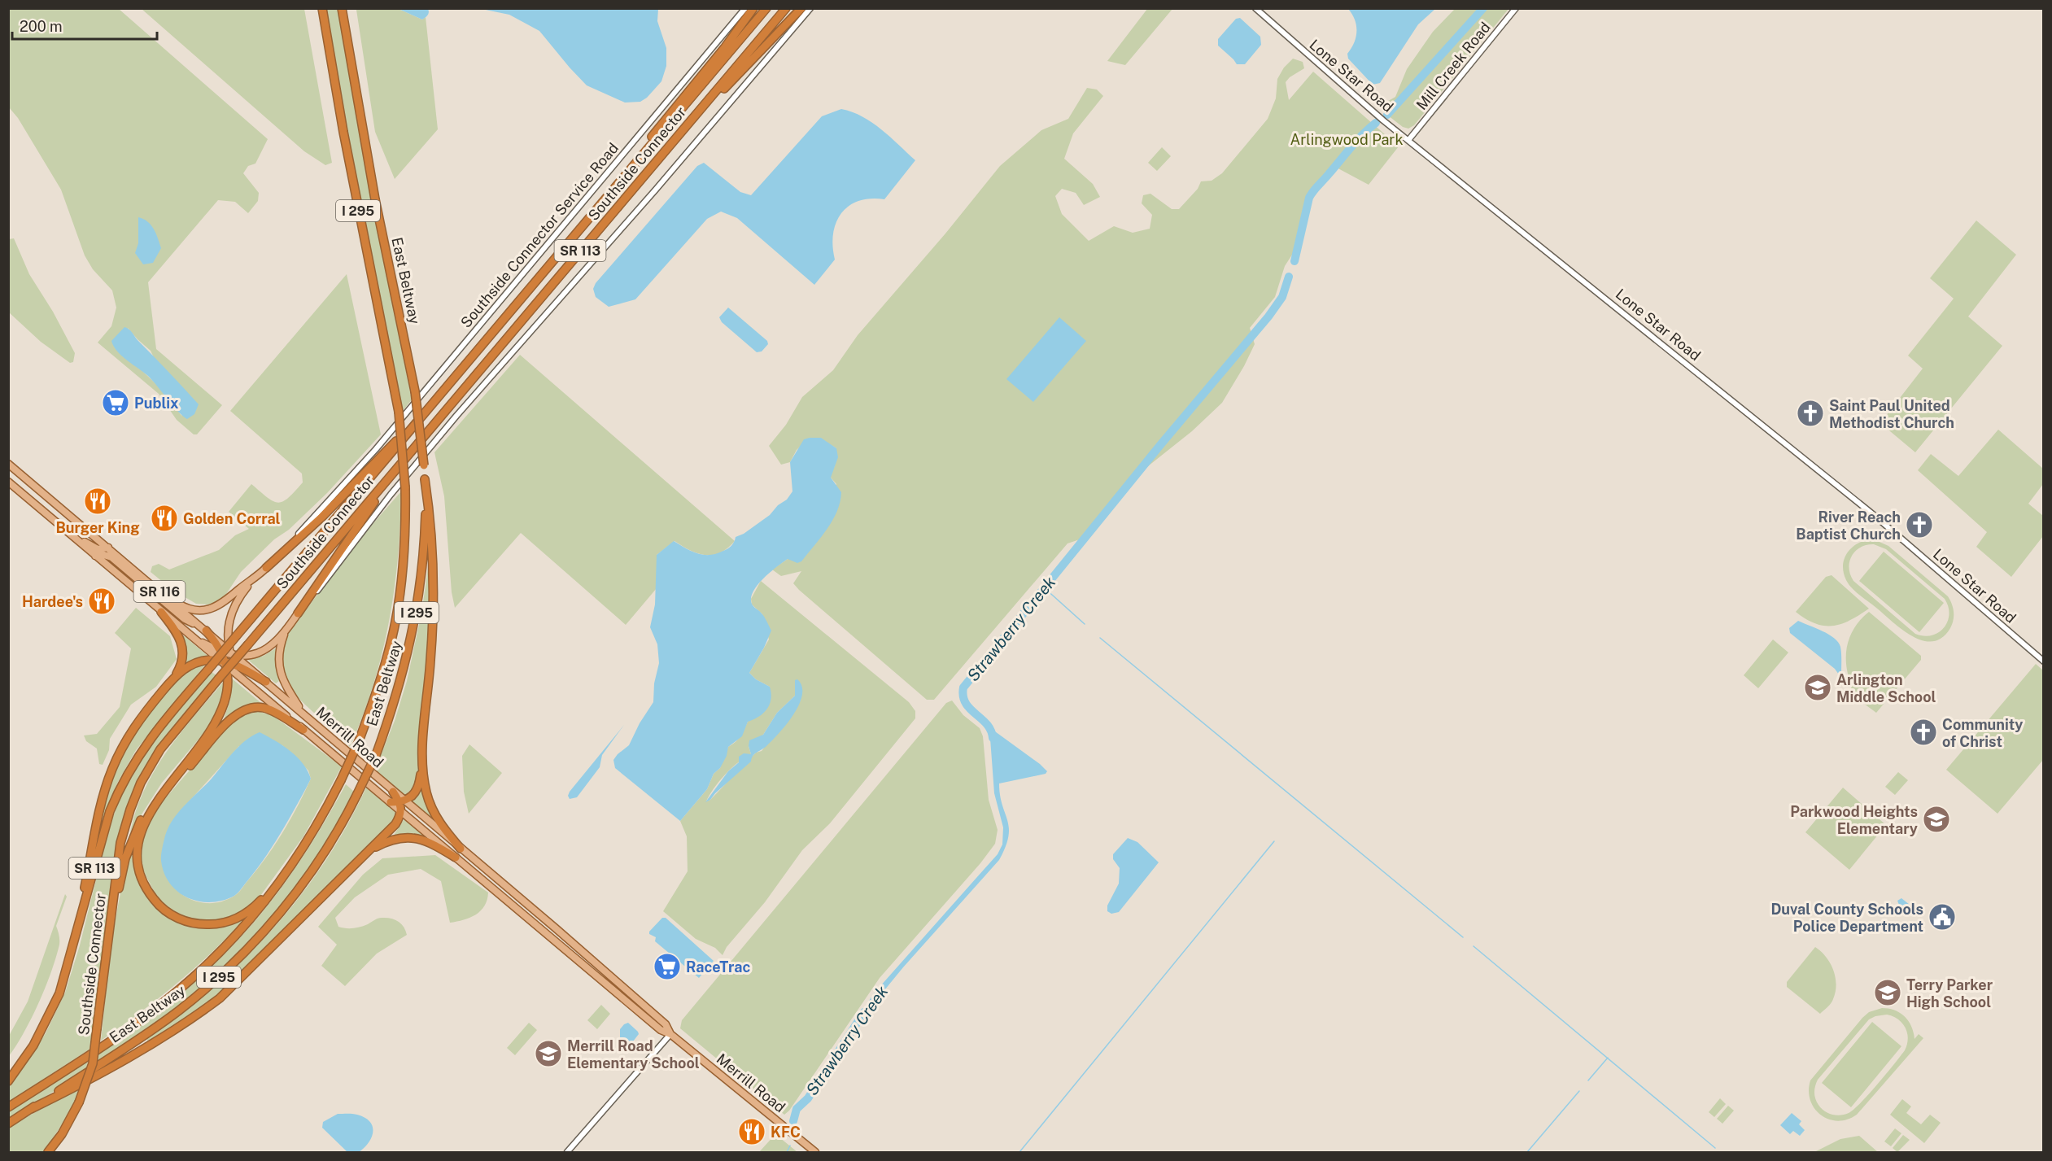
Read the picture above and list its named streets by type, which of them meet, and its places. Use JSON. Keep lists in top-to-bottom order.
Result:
{
  "streets": {
    "highway": [
      "Southside Connector",
      "I 295",
      "SR 113",
      "East Beltway"
    ],
    "main road": ["SR 116", "Merrill Road"],
    "street": ["Mill Creek Road", "Lone Star Road", "Southside Connector Service Road"]
  },
  "crossings": [
    ["Mill Creek Road", "Lone Star Road"]
  ],
  "water": ["Strawberry Creek"],
  "parks": ["Arlingwood Park"],
  "places": {
    "supermarket": ["Publix", "RaceTrac"],
    "church": ["Saint Paul United Methodist Church", "River Reach Baptist Church", "Community of Christ"],
    "restaurant": [
      "Burger King",
      "Golden Corral",
      "Hardee's",
      "KFC"
    ],
    "school or university": [
      "Arlington Middle School",
      "Parkwood Heights Elementary",
      "Terry Parker High School",
      "Merrill Road Elementary School"
    ],
    "public building": ["Duval County Schools Police Department"]
  },
  "scale_bar": "200 m"
}
